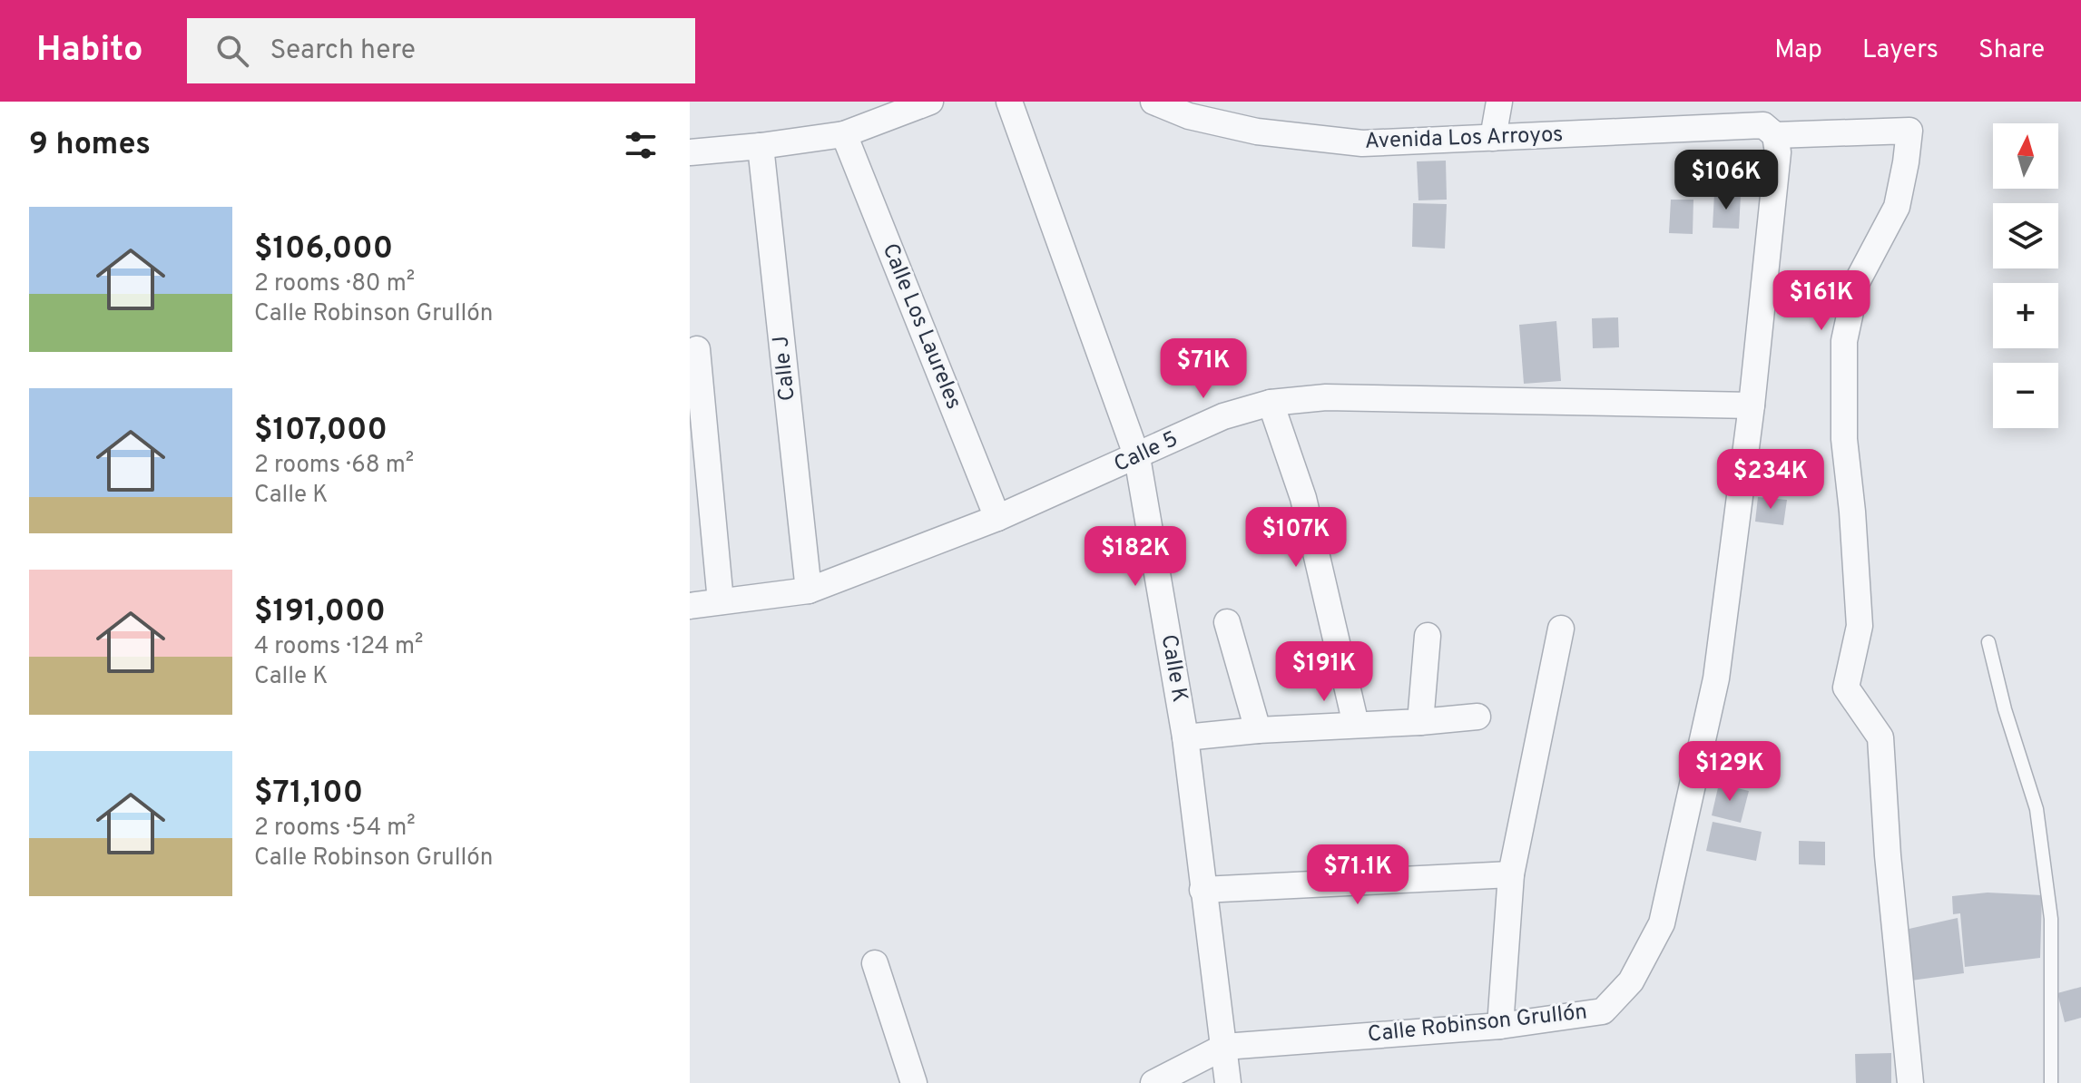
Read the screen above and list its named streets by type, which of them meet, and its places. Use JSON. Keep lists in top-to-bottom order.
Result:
{
  "streets": {
    "street": [
      "Avenida Los Arroyos",
      "Calle Los Laureles",
      "Calle J",
      "Calle 5",
      "Calle K",
      "Calle Robinson Grullón"
    ]
  },
  "crossings": [
    ["Avenida Los Arroyos", "Calle Robinson Grullón"],
    ["Calle Los Laureles", "Calle 5"],
    ["Calle J", "Calle 5"],
    ["Calle 5", "Calle K"],
    ["Calle 5", "Calle Robinson Grullón"],
    ["Calle K", "Calle Robinson Grullón"]
  ],
  "north": "top",
  "page": {
    "header": "Habito",
    "search": "Search here",
    "nav": ["Map", "Layers", "Share"],
    "heading": "9 homes",
    "map_buttons": ["+", "−"],
    "price": [
      "$106K",
      "$161K",
      "$71K",
      "$234K",
      "$107K",
      "$182K",
      "$191K",
      "$129K",
      "$71.1K"
    ],
    "list": [
      {
        "name": "$106,000",
        "note": "2 rooms · 80 m² · Calle Robinson Grullón"
      },
      {
        "name": "$107,000",
        "note": "2 rooms · 68 m² · Calle K"
      },
      {
        "name": "$191,000",
        "note": "4 rooms · 124 m² · Calle K"
      },
      {
        "name": "$71,100",
        "note": "2 rooms · 54 m² · Calle Robinson Grullón"
      }
    ]
  }
}
